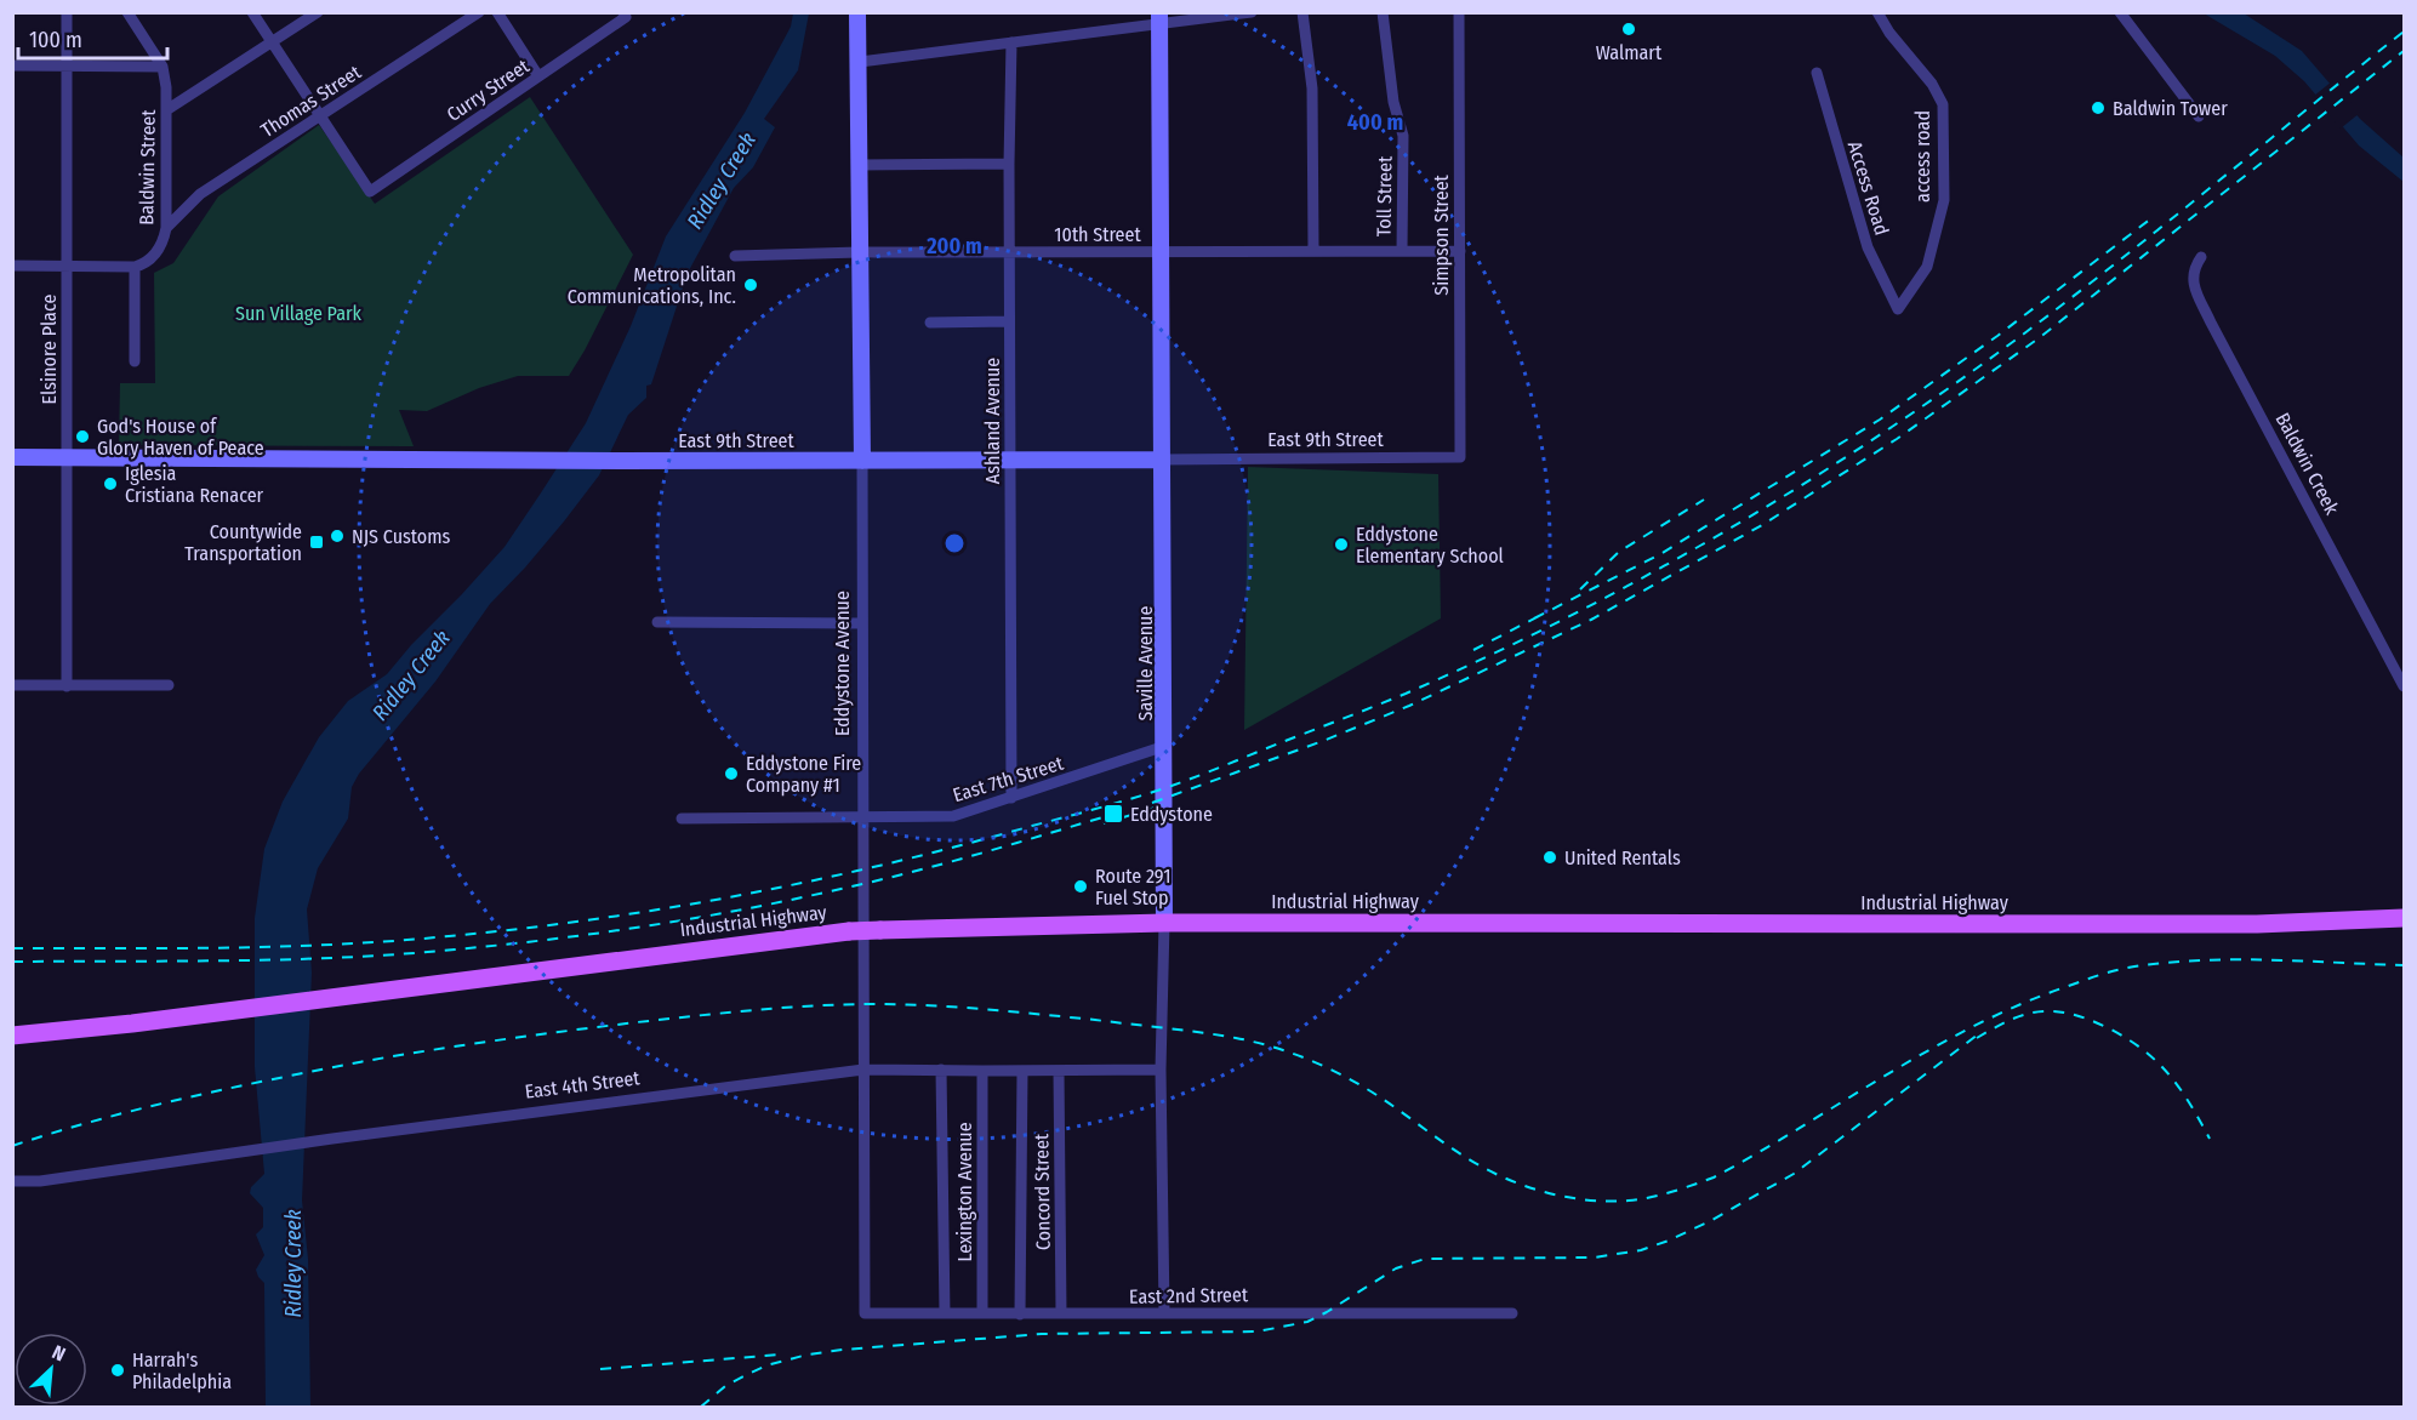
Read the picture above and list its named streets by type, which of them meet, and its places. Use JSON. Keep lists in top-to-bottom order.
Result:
{
  "streets": {
    "main road": ["Industrial Highway"],
    "street": [
      "Curry Street",
      "Thomas Street",
      "access road",
      "Baldwin Street",
      "Access Road",
      "Toll Street",
      "10th Street",
      "Simpson Street",
      "Elsinore Place",
      "Ashland Avenue",
      "East 9th Street",
      "Baldwin Creek",
      "Eddystone Avenue",
      "Saville Avenue",
      "East 7th Street",
      "East 4th Street",
      "Lexington Avenue",
      "Concord Street",
      "East 2nd Street"
    ]
  },
  "crossings": [
    ["Curry Street", "Thomas Street"],
    ["Thomas Street", "Baldwin Street"],
    ["access road", "Access Road"],
    ["Toll Street", "10th Street"],
    ["10th Street", "Simpson Street"],
    ["10th Street", "Ashland Avenue"],
    ["10th Street", "Eddystone Avenue"],
    ["10th Street", "Saville Avenue"],
    ["Simpson Street", "East 9th Street"],
    ["Elsinore Place", "East 9th Street"],
    ["Ashland Avenue", "East 9th Street"],
    ["Ashland Avenue", "East 7th Street"],
    ["East 9th Street", "Eddystone Avenue"],
    ["East 9th Street", "Saville Avenue"],
    ["Eddystone Avenue", "East 7th Street"],
    ["Eddystone Avenue", "East 4th Street"],
    ["Eddystone Avenue", "East 2nd Street"],
    ["Saville Avenue", "East 7th Street"],
    ["Saville Avenue", "Industrial Highway"],
    ["Saville Avenue", "East 4th Street"],
    ["Saville Avenue", "East 2nd Street"],
    ["East 4th Street", "Lexington Avenue"],
    ["East 4th Street", "Concord Street"],
    ["Lexington Avenue", "East 2nd Street"],
    ["Concord Street", "East 2nd Street"]
  ],
  "water": ["Ridley Creek"],
  "parks": ["Sun Village Park"],
  "places": {
    "other": [
      "Walmart",
      "Baldwin Tower",
      "Metropolitan Communications, Inc.",
      "God's House of Glory Haven of Peace",
      "Iglesia Cristiana Renacer",
      "NJS Customs",
      "Eddystone Elementary School",
      "Eddystone Fire Company #1",
      "United Rentals",
      "Route 291 Fuel Stop",
      "Harrah's Philadelphia"
    ],
    "transit": ["Countywide Transportation", "Eddystone"]
  },
  "scale_bar": "100 m",
  "north": "top right",
  "rings": ["400 m", "200 m"]
}
